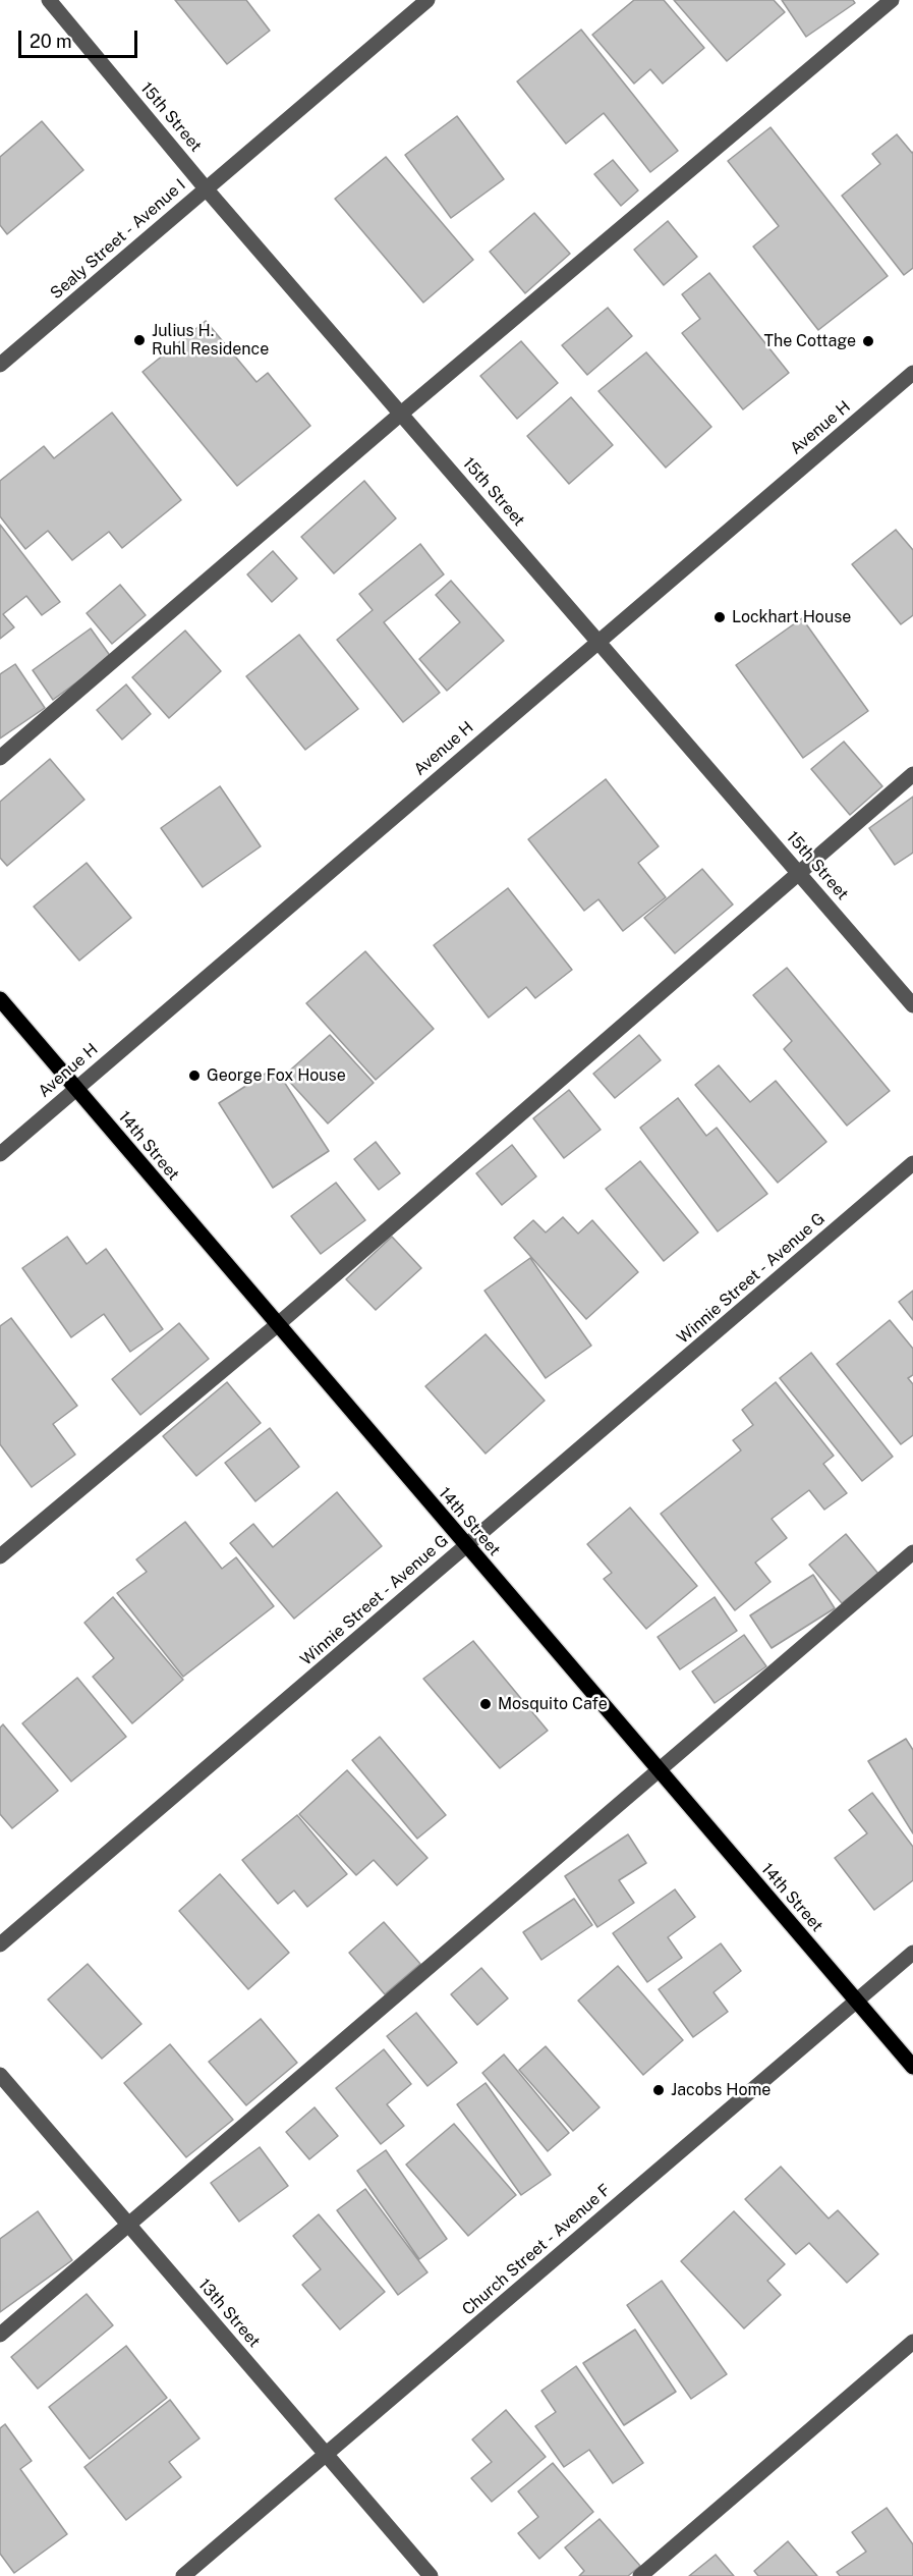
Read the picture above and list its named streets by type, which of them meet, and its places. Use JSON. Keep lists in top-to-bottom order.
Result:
{
  "streets": {
    "main road": ["14th Street"],
    "street": [
      "15th Street",
      "Sealy Street - Avenue I",
      "Avenue H",
      "Winnie Street - Avenue G",
      "Church Street - Avenue F",
      "13th Street"
    ]
  },
  "crossings": [
    ["15th Street", "Sealy Street - Avenue I"],
    ["15th Street", "Avenue H"],
    ["Avenue H", "14th Street"],
    ["14th Street", "Winnie Street - Avenue G"],
    ["14th Street", "Church Street - Avenue F"],
    ["Church Street - Avenue F", "13th Street"]
  ],
  "places": [
    "Julius H. Ruhl Residence",
    "The Cottage",
    "Lockhart House",
    "George Fox House",
    "Mosquito Cafe",
    "Jacobs Home"
  ],
  "scale_bar": "20 m"
}
